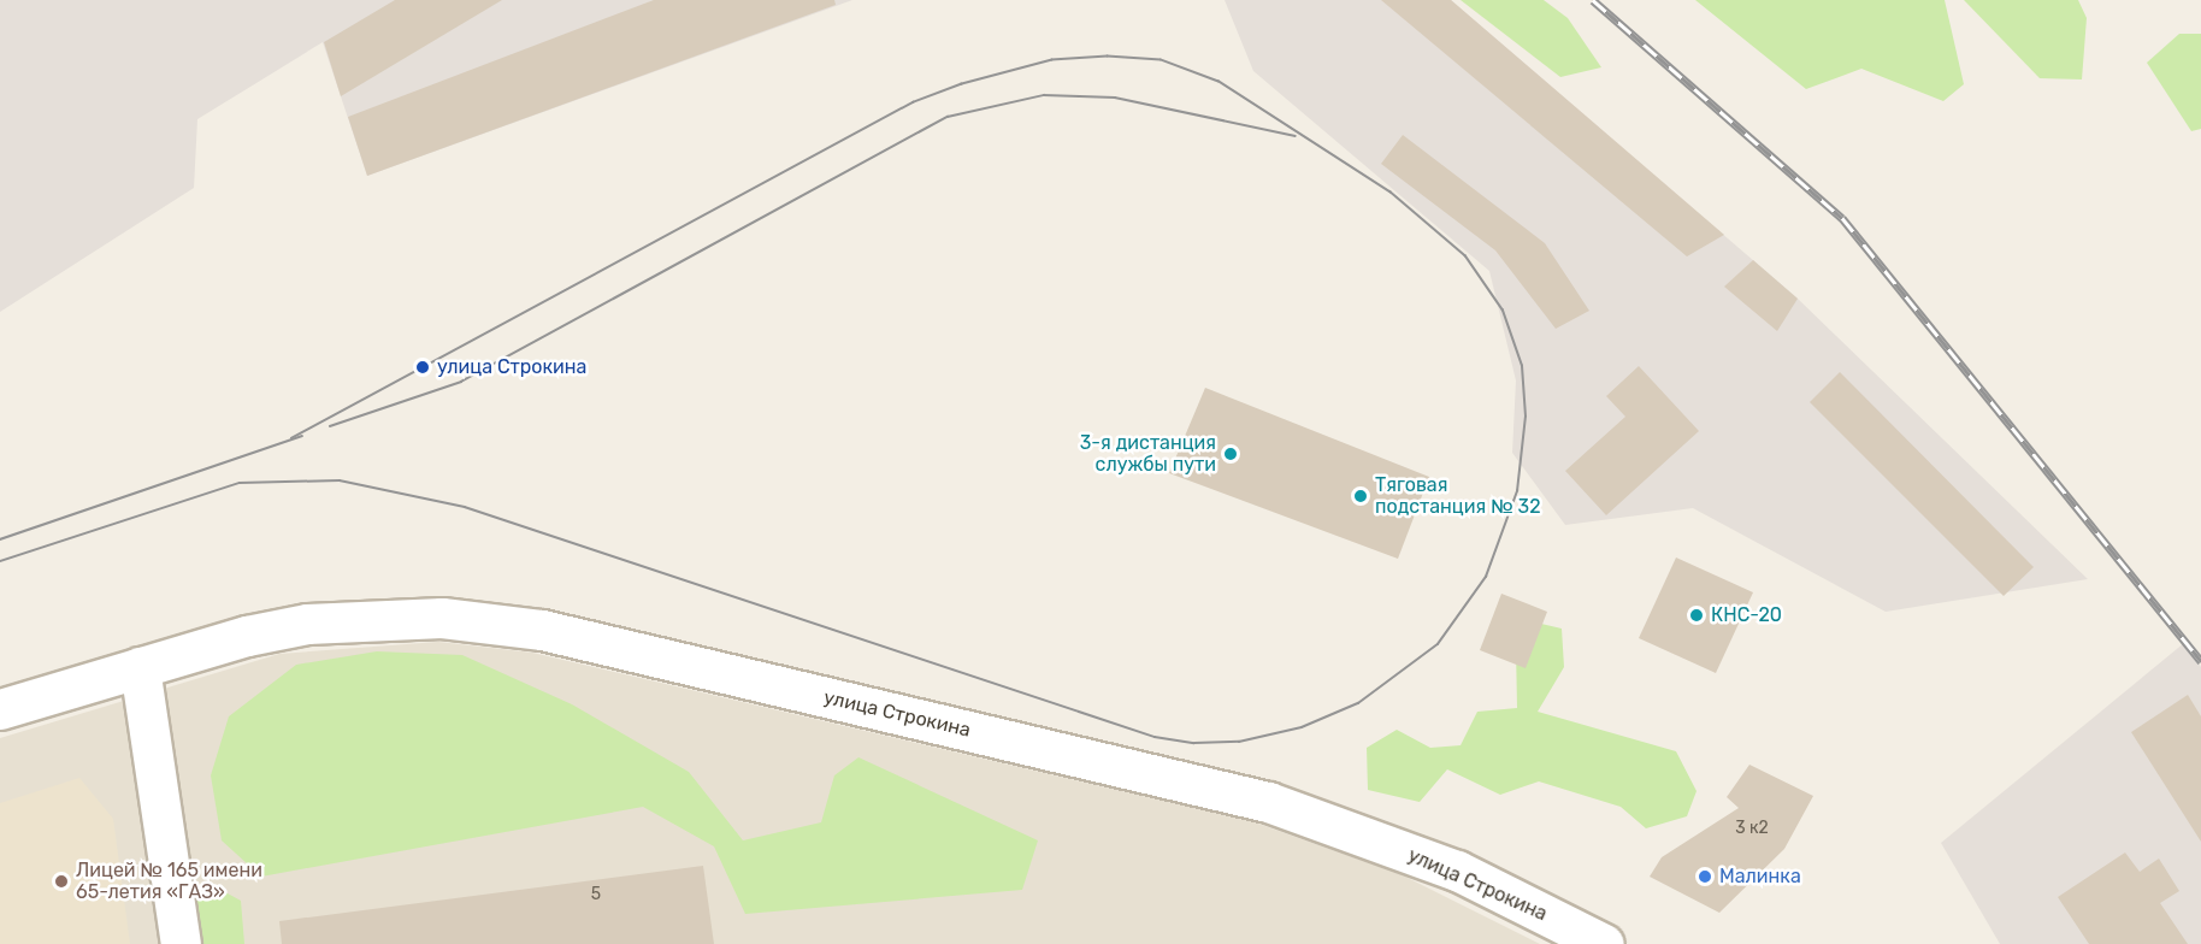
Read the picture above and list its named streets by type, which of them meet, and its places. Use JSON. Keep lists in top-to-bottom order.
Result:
{
  "streets": {
    "street": ["улица Строкина"]
  },
  "places": [
    "улица Строкина",
    "3-я дистанция службы пути",
    "Тяговая подстанция № 32",
    "КНС-20",
    "Малинка",
    "Лицей № 165 имени 65-летия «ГАЗ»"
  ],
  "house_numbers": ["3 к2", "5"]
}
